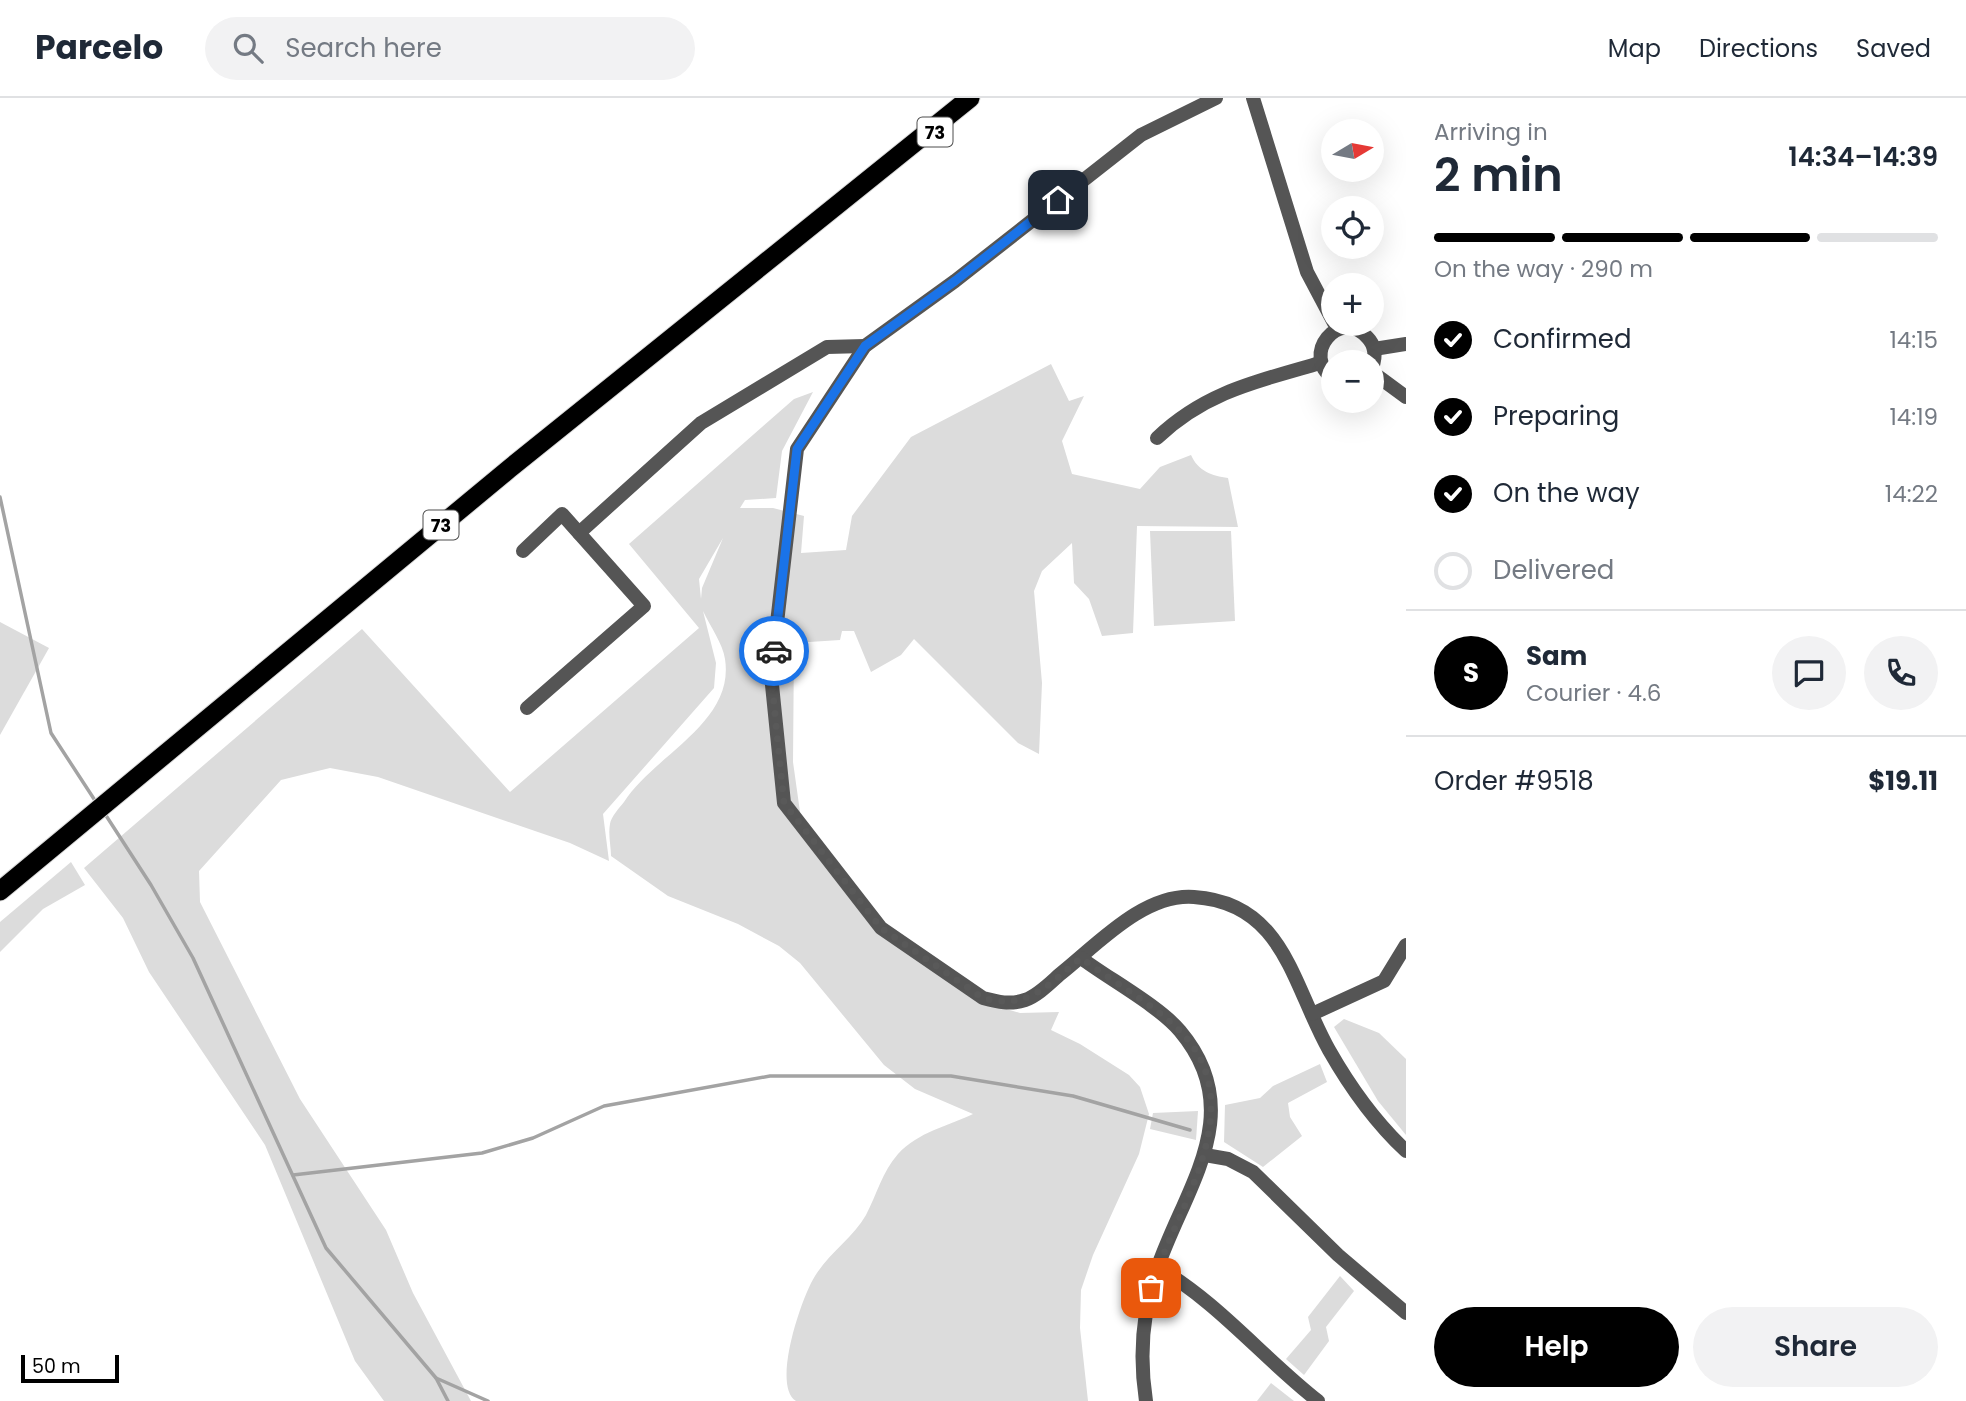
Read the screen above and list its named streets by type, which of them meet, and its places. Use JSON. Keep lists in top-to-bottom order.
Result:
{
  "streets": {
    "highway": ["73"]
  },
  "scale_bar": "50 m",
  "north": "right",
  "page": {
    "header": "Parcelo",
    "search": "Search here",
    "nav": ["Map", "Directions", "Saved"],
    "heading": ["2 min", "Arriving in", "14:34–14:39"],
    "panel": [
      "Sam",
      "Courier · 4.6",
      "Order #9518",
      "$19.11"
    ],
    "map_buttons": ["+", "−"],
    "bar": "On the way · 290 m",
    "list": [
      ["Confirmed", "14:15"],
      ["Preparing", "14:19"],
      ["On the way", "14:22"],
      "Delivered"
    ],
    "round": "S",
    "buttons": ["Help", "Share"],
    "scale": "50 m"
  }
}
